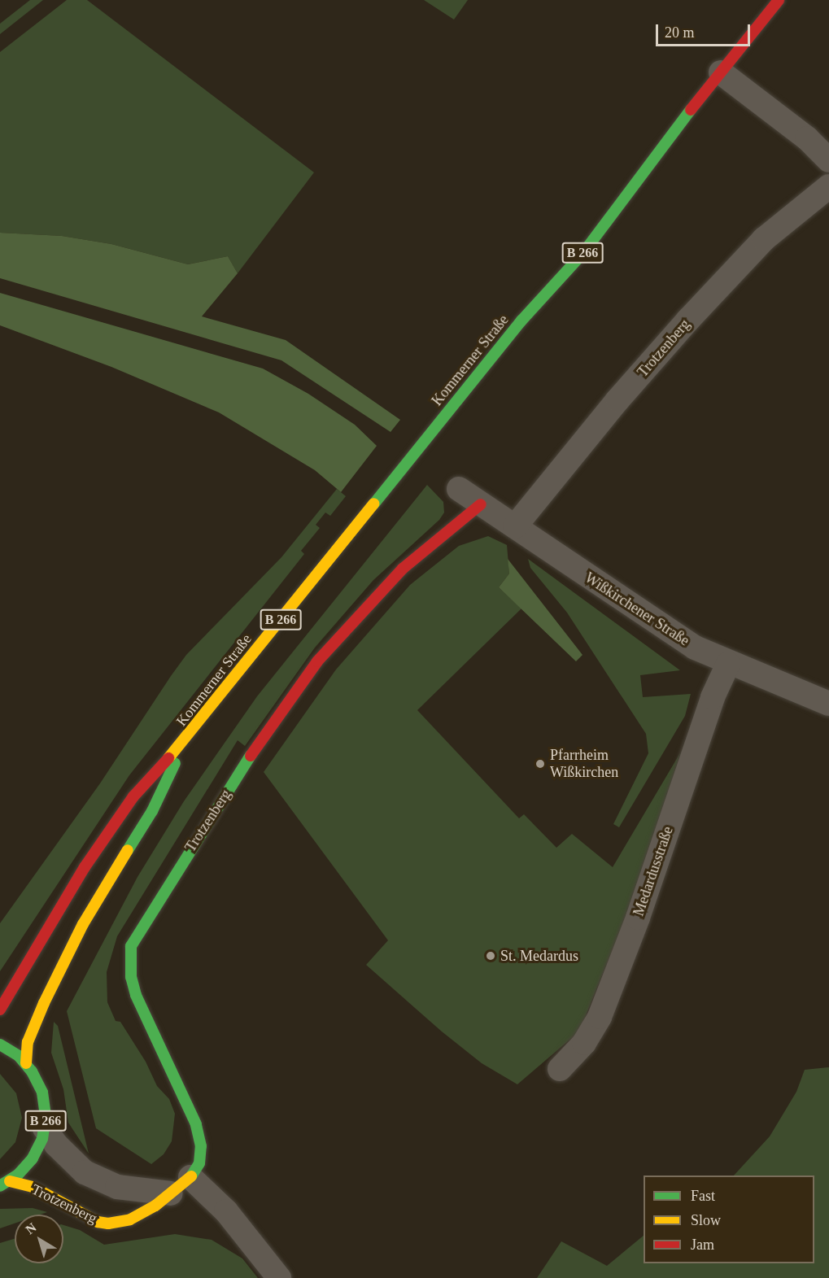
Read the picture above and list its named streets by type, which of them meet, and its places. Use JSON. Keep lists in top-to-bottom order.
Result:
{
  "streets": {
    "main road": ["B 266", "Trotzenberg", "Kommerner Straße"],
    "street": ["Wißkirchener Straße", "Medardusstraße"]
  },
  "crossings": [
    ["B 266", "Trotzenberg"],
    ["B 266", "Kommerner Straße"],
    ["Trotzenberg", "Wißkirchener Straße"],
    ["Wißkirchener Straße", "Medardusstraße"]
  ],
  "places": ["Pfarrheim Wißkirchen", "St. Medardus"],
  "legend": ["Fast", "Slow", "Jam"],
  "scale_bar": "20 m",
  "north": "top left"
}
